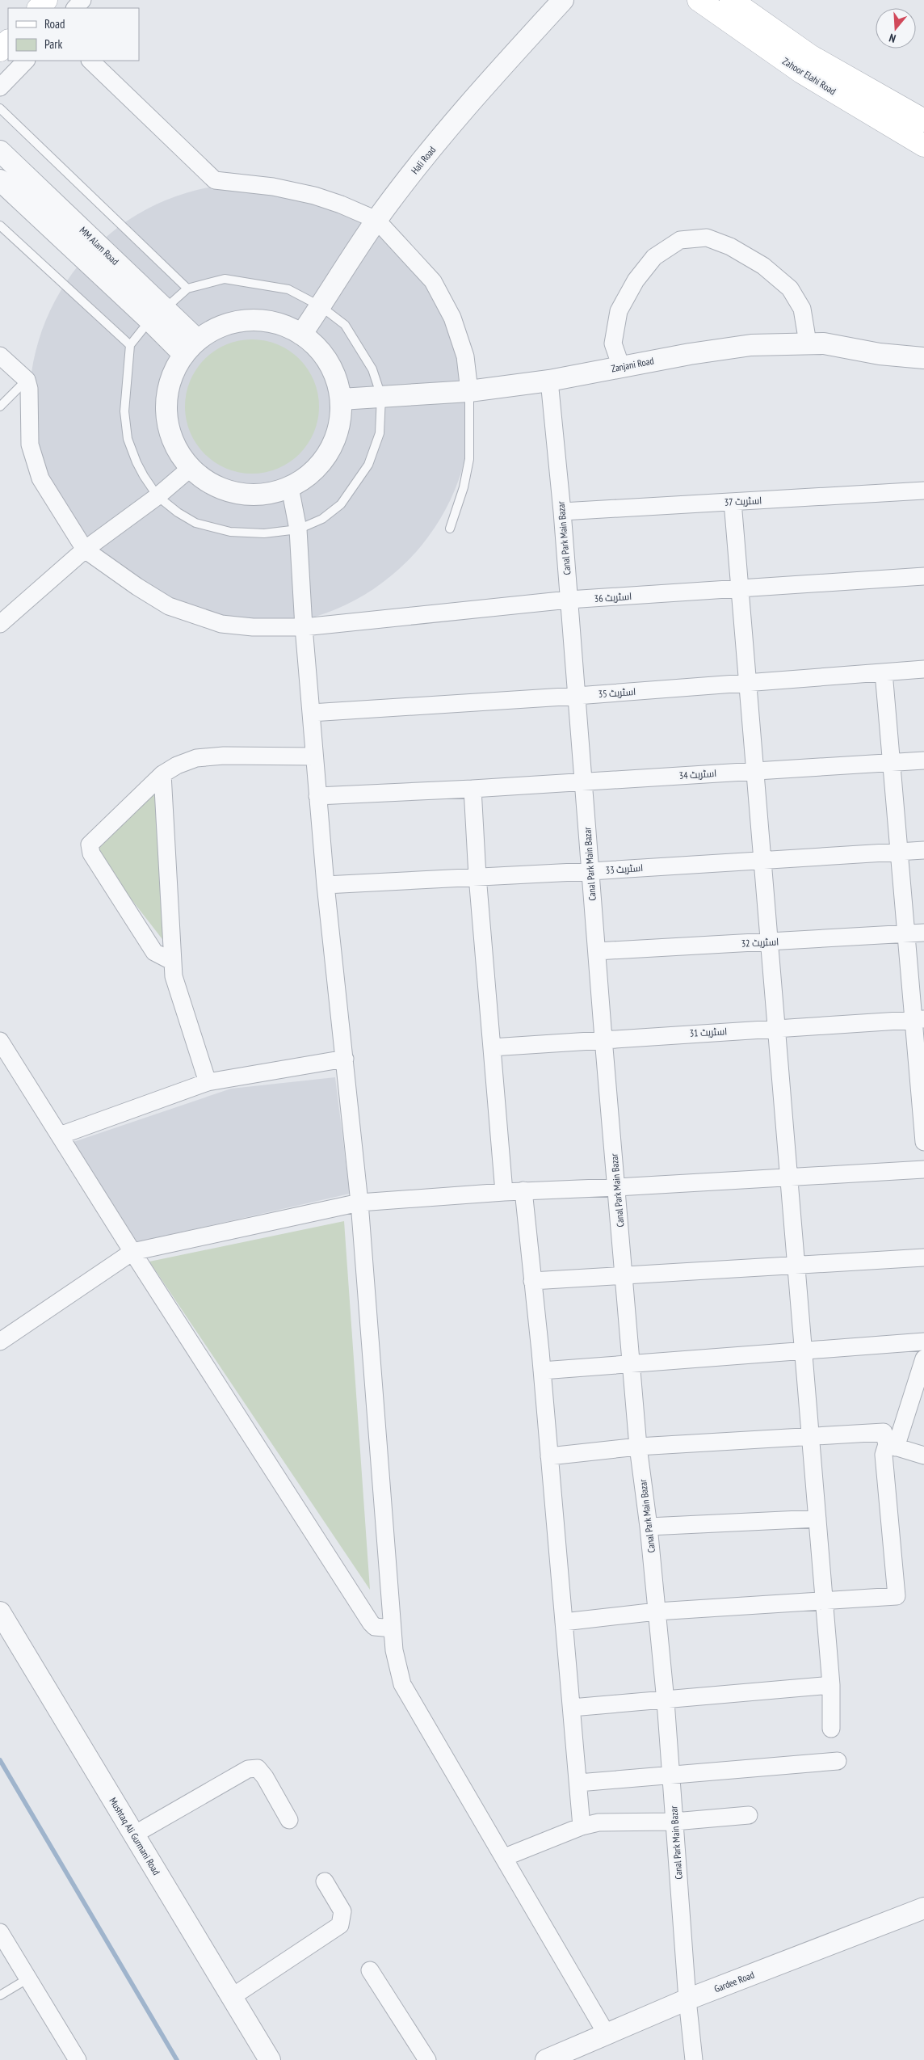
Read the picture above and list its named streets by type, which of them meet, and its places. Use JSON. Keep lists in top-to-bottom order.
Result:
{
  "streets": {
    "main road": ["Zahoor Elahi Road"],
    "street": [
      "Hali Road",
      "MM Alam Road",
      "Zanjani Road",
      "اسٹریٹ 37",
      "Canal Park Main Bazar",
      "اسٹریٹ 36",
      "اسٹریٹ 35",
      "اسٹریٹ 34",
      "اسٹریٹ 33",
      "اسٹریٹ 32",
      "اسٹریٹ 31",
      "Mushtaq Ali Gurmani Road",
      "Gardee Road"
    ]
  },
  "crossings": [
    ["Zanjani Road", "Canal Park Main Bazar"],
    ["اسٹریٹ 37", "Canal Park Main Bazar"],
    ["Canal Park Main Bazar", "اسٹریٹ 36"],
    ["Canal Park Main Bazar", "اسٹریٹ 35"],
    ["Canal Park Main Bazar", "اسٹریٹ 34"],
    ["Canal Park Main Bazar", "اسٹریٹ 33"],
    ["Canal Park Main Bazar", "اسٹریٹ 32"],
    ["Canal Park Main Bazar", "اسٹریٹ 31"],
    ["Canal Park Main Bazar", "Gardee Road"]
  ],
  "legend": ["Road", "Park"],
  "north": "bottom"
}
